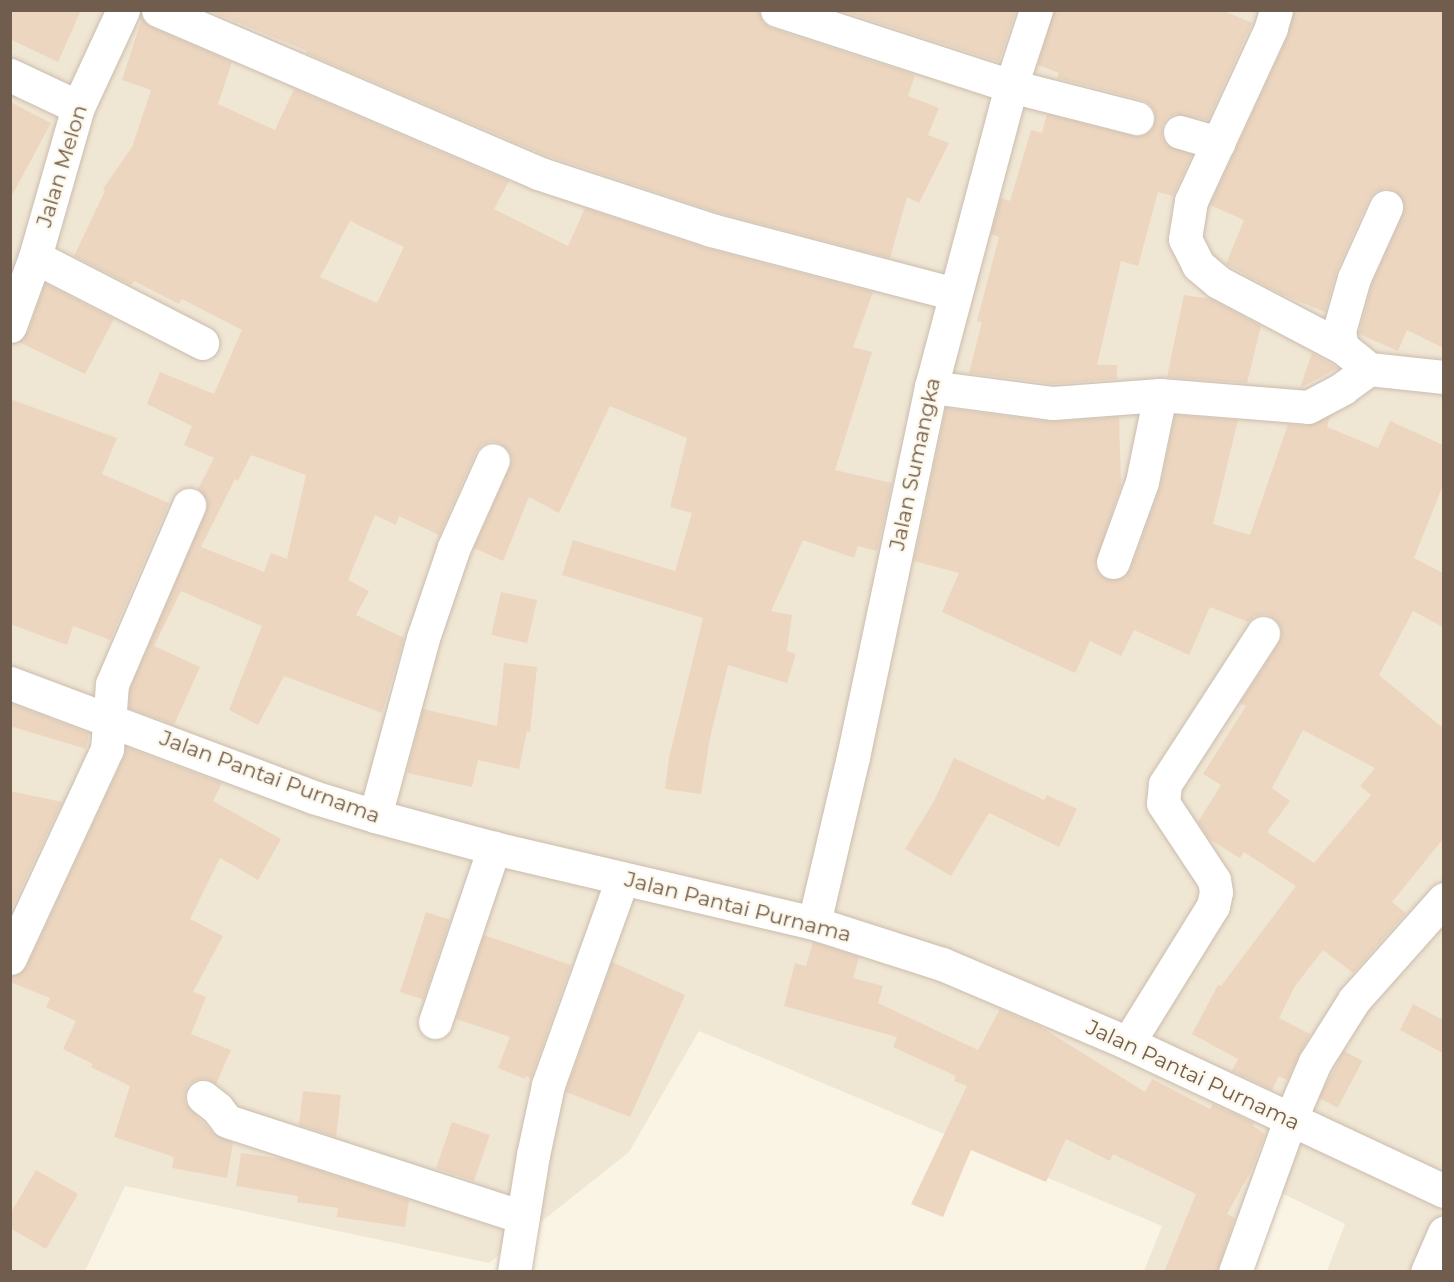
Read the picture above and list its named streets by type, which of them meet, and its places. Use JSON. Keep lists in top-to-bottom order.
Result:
{
  "streets": {
    "street": ["Jalan Melon", "Jalan Sumangka", "Jalan Pantai Purnama"]
  },
  "crossings": [
    ["Jalan Sumangka", "Jalan Pantai Purnama"]
  ]
}
